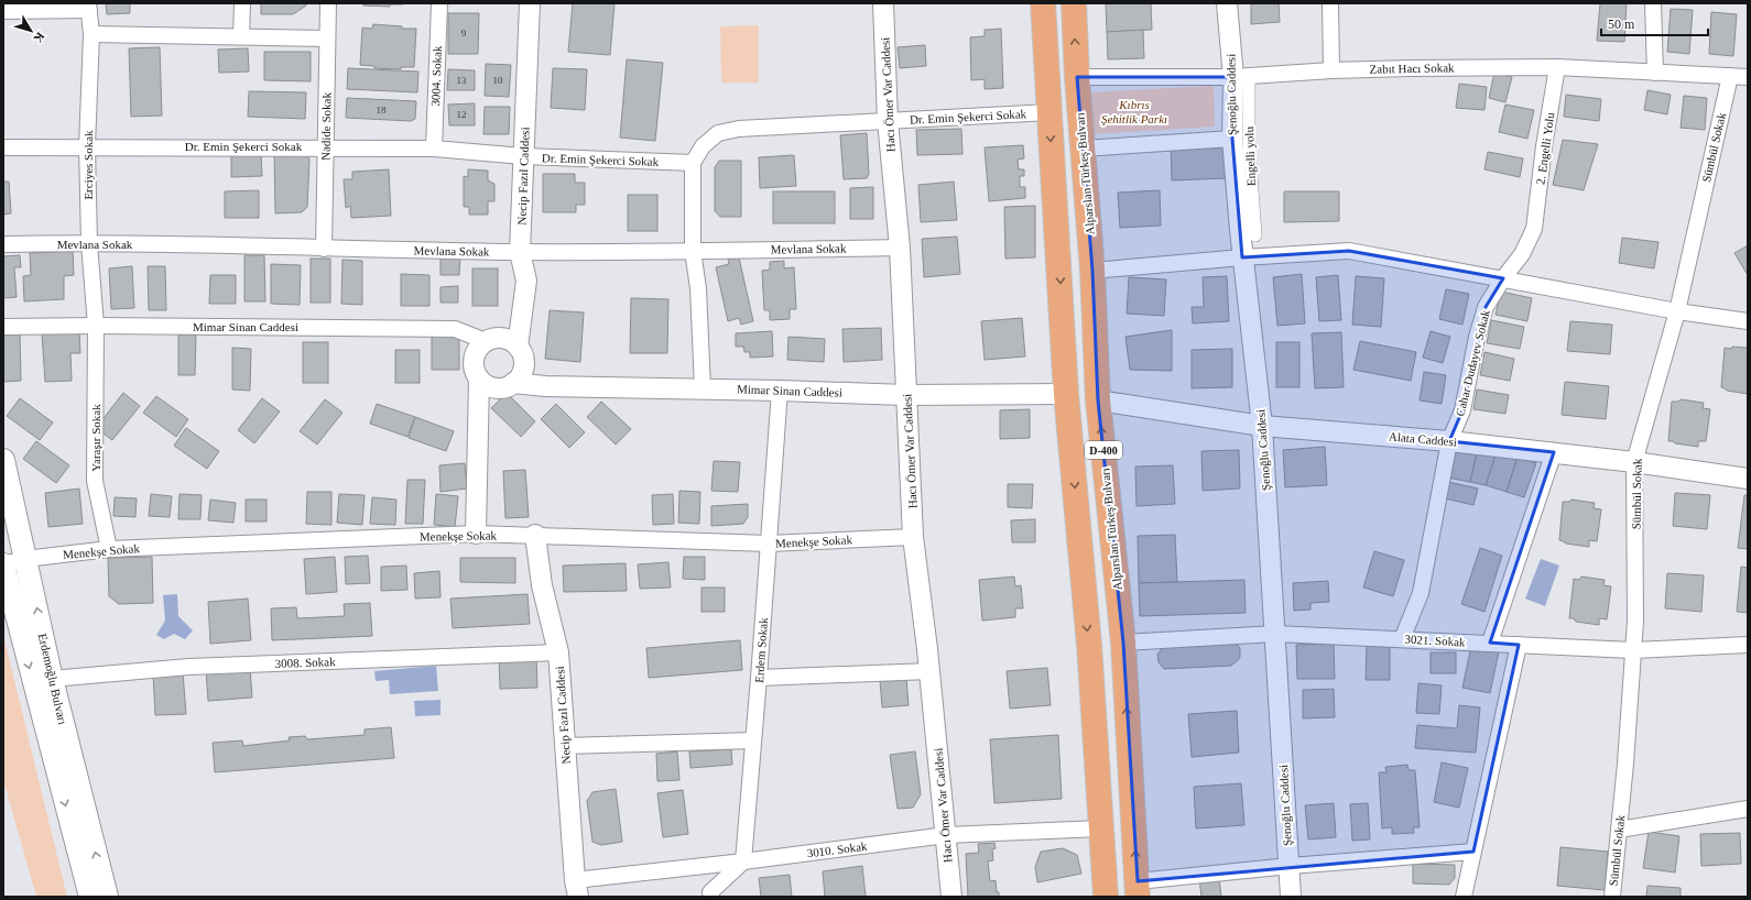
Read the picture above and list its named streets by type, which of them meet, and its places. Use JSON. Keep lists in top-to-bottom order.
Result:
{
  "streets": {
    "highway": ["Alparslan Türkeş Bulvarı", "D-400"],
    "main road": ["Erdemoğlu Bulvarı"],
    "street": [
      "Zabıt Hacı Sokak",
      "3004. Sokak",
      "Hacı Ömer Var Caddesi",
      "Şenoğlu Caddesi",
      "Dr. Emin Şekerci Sokak",
      "Nadide Sokak",
      "Sümbül Sokak",
      "2. Engelli Yolu",
      "Engelli yolu",
      "Erciyes Sokak",
      "Necip Fazıl Caddesi",
      "Mevlana Sokak",
      "Mimar Sinan Caddesi",
      "Cahar Dudayev Sokak",
      "Yaraşır Sokak",
      "Alata Caddesi",
      "Menekşe Sokak",
      "3021. Sokak",
      "Erdem Sokak",
      "3008. Sokak",
      "3010. Sokak"
    ]
  },
  "crossings": [
    ["Zabıt Hacı Sokak", "Şenoğlu Caddesi"],
    ["Zabıt Hacı Sokak", "2. Engelli Yolu"],
    ["Zabıt Hacı Sokak", "Engelli yolu"],
    ["Zabıt Hacı Sokak", "Alparslan Türkeş Bulvarı"],
    ["3004. Sokak", "Dr. Emin Şekerci Sokak"],
    ["Hacı Ömer Var Caddesi", "Dr. Emin Şekerci Sokak"],
    ["Hacı Ömer Var Caddesi", "Mevlana Sokak"],
    ["Hacı Ömer Var Caddesi", "Mimar Sinan Caddesi"],
    ["Hacı Ömer Var Caddesi", "Menekşe Sokak"],
    ["Hacı Ömer Var Caddesi", "3010. Sokak"],
    ["Şenoğlu Caddesi", "Engelli yolu"],
    ["Şenoğlu Caddesi", "Alata Caddesi"],
    ["Şenoğlu Caddesi", "3021. Sokak"],
    ["Dr. Emin Şekerci Sokak", "Nadide Sokak"],
    ["Dr. Emin Şekerci Sokak", "Erciyes Sokak"],
    ["Dr. Emin Şekerci Sokak", "Necip Fazıl Caddesi"],
    ["Dr. Emin Şekerci Sokak", "D-400"],
    ["Nadide Sokak", "Mevlana Sokak"],
    ["Sümbül Sokak", "Alata Caddesi"],
    ["Sümbül Sokak", "3021. Sokak"],
    ["2. Engelli Yolu", "Cahar Dudayev Sokak"],
    ["Erciyes Sokak", "Mevlana Sokak"],
    ["Erciyes Sokak", "Mimar Sinan Caddesi"],
    ["Erciyes Sokak", "Yaraşır Sokak"],
    ["Alparslan Türkeş Bulvarı", "Alata Caddesi"],
    ["Alparslan Türkeş Bulvarı", "3021. Sokak"],
    ["Necip Fazıl Caddesi", "Mevlana Sokak"],
    ["Necip Fazıl Caddesi", "Mimar Sinan Caddesi"],
    ["Necip Fazıl Caddesi", "Menekşe Sokak"],
    ["Necip Fazıl Caddesi", "3008. Sokak"],
    ["Necip Fazıl Caddesi", "3010. Sokak"],
    ["Mimar Sinan Caddesi", "Yaraşır Sokak"],
    ["Mimar Sinan Caddesi", "D-400"],
    ["Mimar Sinan Caddesi", "Erdem Sokak"],
    ["Cahar Dudayev Sokak", "Alata Caddesi"],
    ["Cahar Dudayev Sokak", "3021. Sokak"],
    ["Yaraşır Sokak", "Menekşe Sokak"],
    ["D-400", "3010. Sokak"],
    ["Menekşe Sokak", "Erdem Sokak"],
    ["Menekşe Sokak", "Erdemoğlu Bulvarı"],
    ["Erdem Sokak", "3010. Sokak"],
    ["3008. Sokak", "Erdemoğlu Bulvarı"]
  ],
  "parks": ["Kıbrıs Şehitlik Parkı"],
  "house_numbers": [
    "9",
    "13",
    "10",
    "18",
    "12"
  ],
  "scale_bar": "50 m",
  "north": "bottom right"
}
